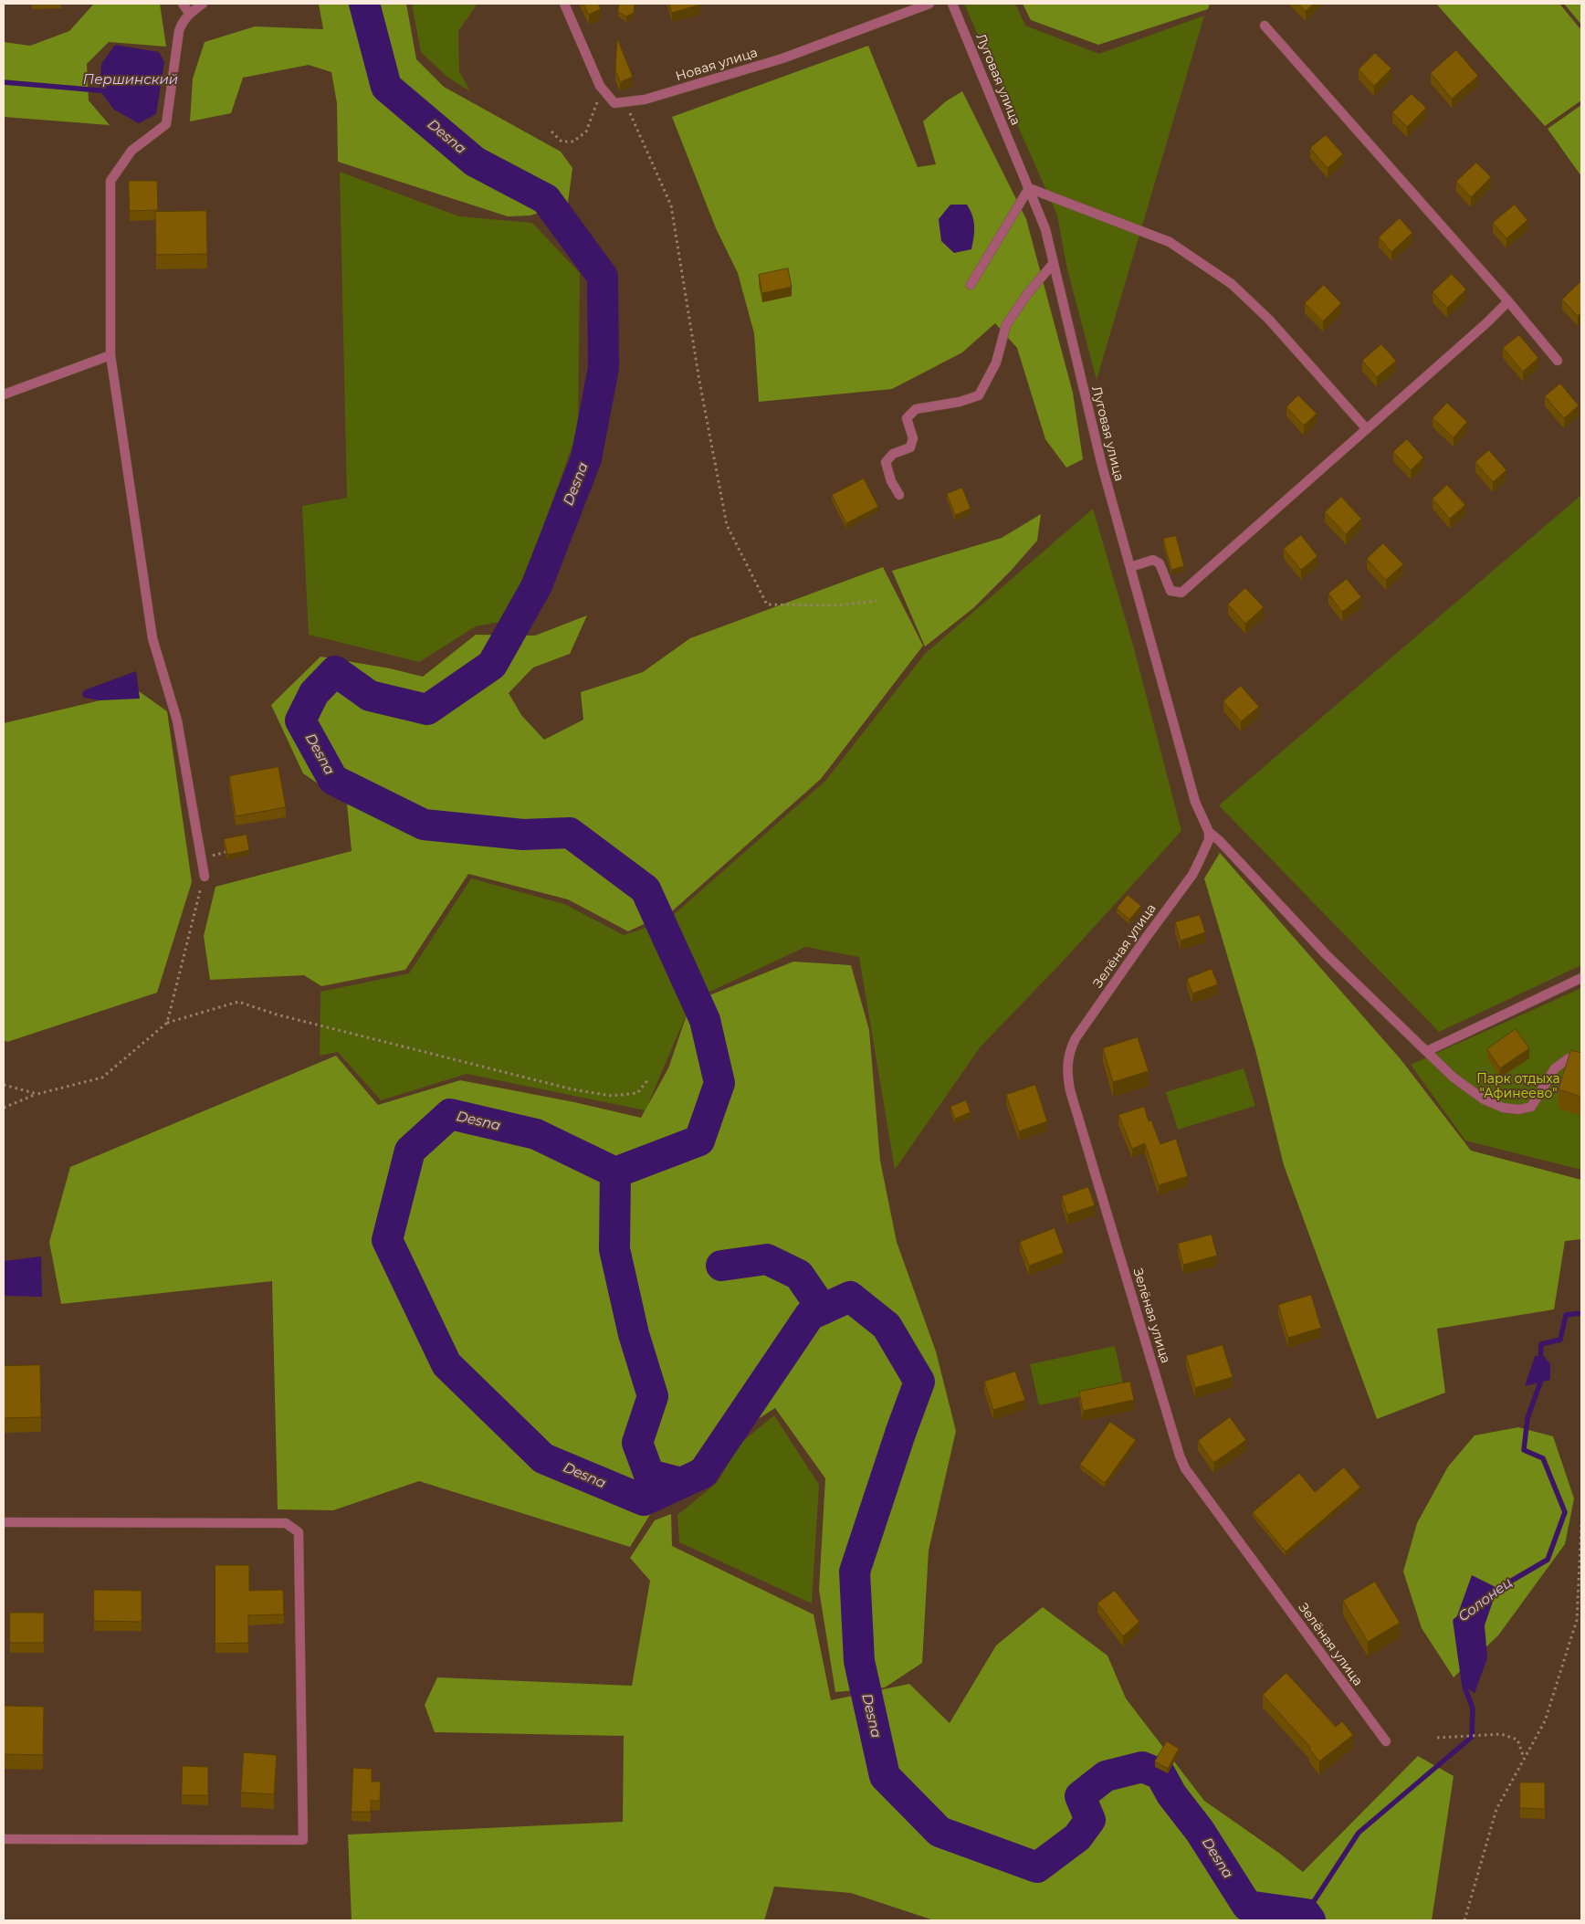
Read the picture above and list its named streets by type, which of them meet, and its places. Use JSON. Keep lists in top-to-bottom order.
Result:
{
  "streets": {
    "lane": ["Новая улица", "Луговая улица", "Зелёная улица"]
  },
  "crossings": [
    ["Луговая улица", "Зелёная улица"]
  ],
  "water": ["Першинский", "Desna", "Солонец"],
  "parks": ["Парк отдыха \"Афинеево\""]
}
